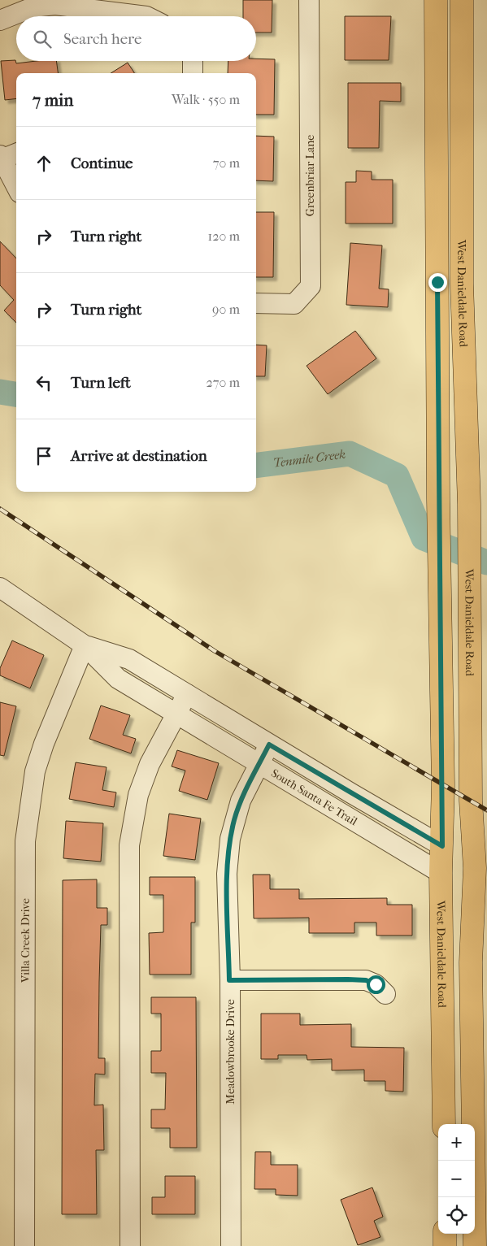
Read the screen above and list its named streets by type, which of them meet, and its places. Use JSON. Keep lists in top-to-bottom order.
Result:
{
  "streets": {
    "main road": ["West Danieldale Road", "South Santa Fe Trail"],
    "street": ["Greenbriar Lane", "Villa Creek Drive", "Meadowbrooke Drive"]
  },
  "crossings": [
    ["West Danieldale Road", "South Santa Fe Trail"],
    ["South Santa Fe Trail", "Villa Creek Drive"],
    ["South Santa Fe Trail", "Meadowbrooke Drive"]
  ],
  "water": ["Tenmile Creek"],
  "page": {
    "search": "Search here",
    "heading": ["7 min", "Walk · 550 m"],
    "list": [
      ["Continue", "70 m"],
      ["Turn right", "120 m"],
      ["Turn right", "90 m"],
      ["Turn left", "270 m"],
      "Arrive at destination"
    ],
    "map_buttons": ["+", "−"]
  }
}
